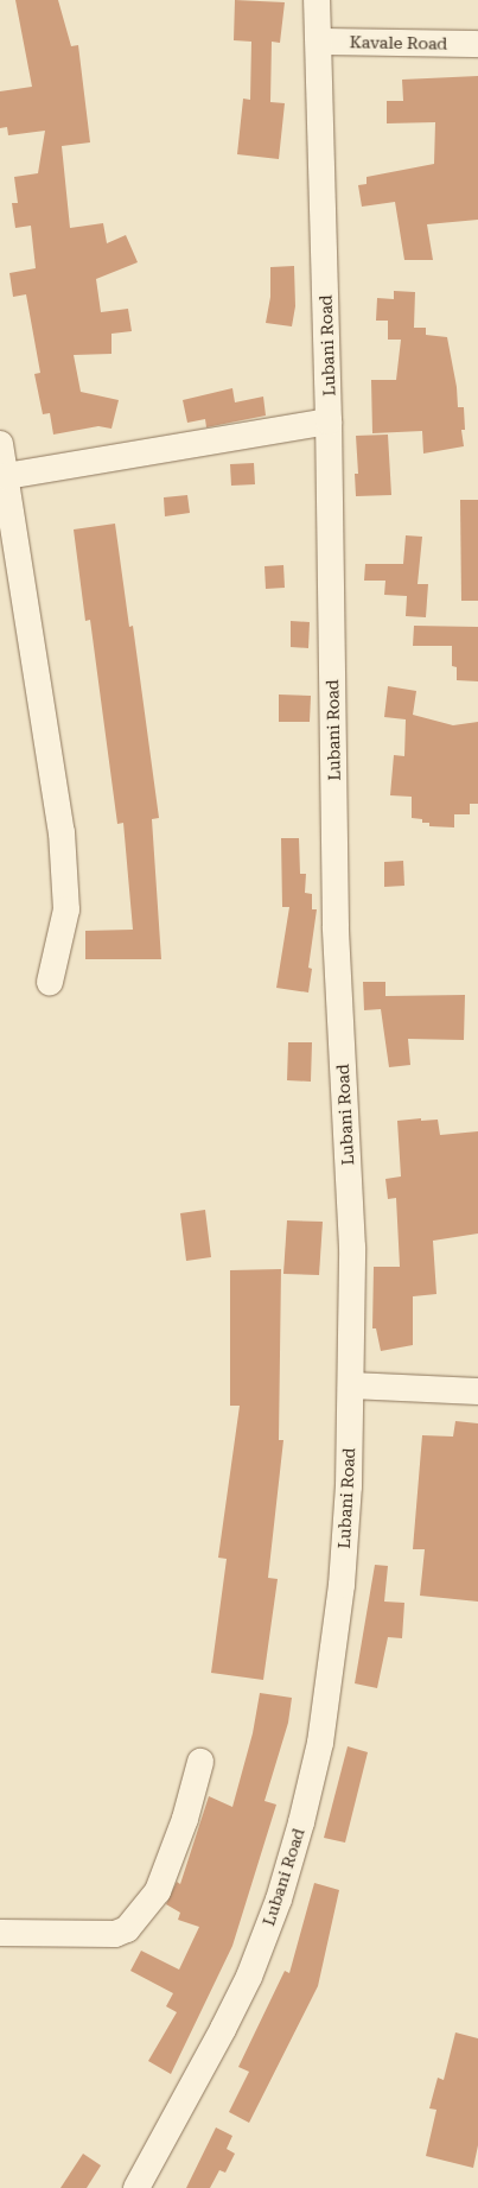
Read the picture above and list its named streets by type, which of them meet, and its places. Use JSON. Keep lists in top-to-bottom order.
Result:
{
  "streets": {
    "street": ["Kavale Road", "Lubani Road"]
  },
  "crossings": [
    ["Kavale Road", "Lubani Road"]
  ]
}
